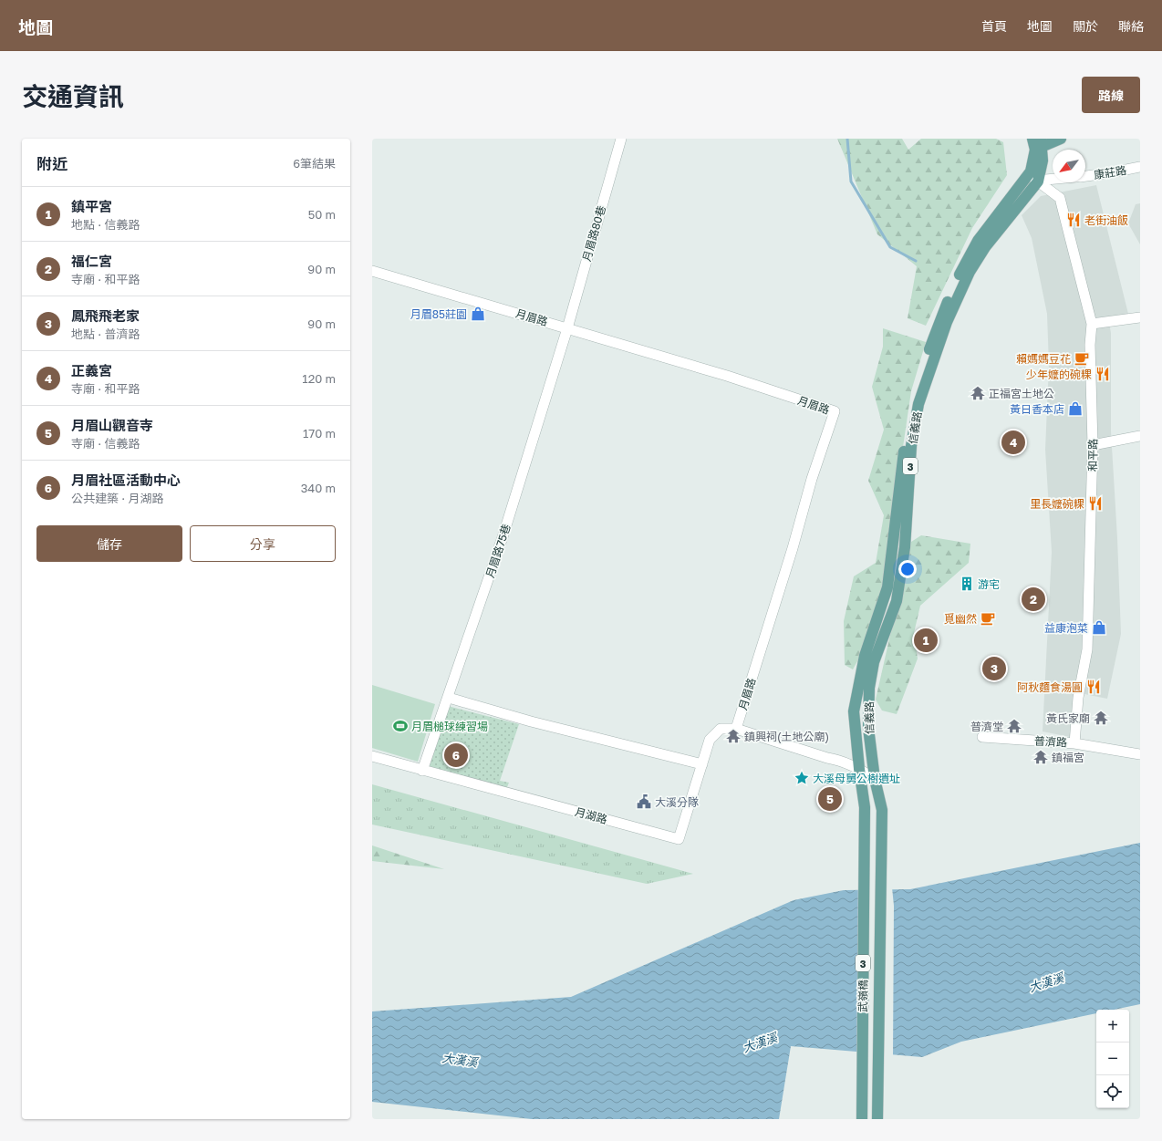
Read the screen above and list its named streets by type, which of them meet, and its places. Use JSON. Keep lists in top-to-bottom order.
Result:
{
  "streets": {
    "main road": ["信義路", "3", "武嶺橋"],
    "street": [
      "康莊路",
      "月眉路80巷",
      "月眉路",
      "和平路",
      "月眉路75巷",
      "普濟路",
      "月湖路"
    ]
  },
  "crossings": [
    ["月眉路80巷", "月眉路"],
    ["月眉路80巷", "月眉路75巷"],
    ["月眉路", "月眉路75巷"],
    ["月眉路", "月湖路"],
    ["信義路", "和平路"],
    ["信義路", "武嶺橋"],
    ["和平路", "普濟路"],
    ["月眉路75巷", "月湖路"]
  ],
  "water": ["大漢溪"],
  "places": {
    "restaurant": [
      "老街油飯",
      "少年嬤的碗粿",
      "里長嬤碗粿",
      "阿秋麵食湯圓"
    ],
    "shop": ["月眉85莊園", "黃日香本店", "益康泡菜"],
    "cafe": ["賴媽媽豆花", "覓幽然"],
    "temple": [
      "正福宮土地公",
      "黃氏家廟",
      "普濟堂",
      "鎮興祠(土地公廟)",
      "鎮福宮"
    ],
    "building": ["游宅"],
    "sports": ["月眉槌球練習場"],
    "place": ["大溪母舅公樹遺址"],
    "public building": ["大溪分隊"]
  },
  "north": "bottom left",
  "page": {
    "header": "地圖",
    "nav": [
      "首頁",
      "地圖",
      "關於",
      "聯絡"
    ],
    "title": "交通資訊",
    "buttons": [
      "路線",
      ["儲存", "分享"]
    ],
    "heading": ["附近", "6筆結果"],
    "list": [
      {
        "mark": "1",
        "name": "鎮平宮",
        "note": "地點 · 信義路",
        "value": "50 m"
      },
      {
        "mark": "2",
        "name": "福仁宮",
        "note": "寺廟 · 和平路",
        "value": "90 m"
      },
      {
        "mark": "3",
        "name": "鳳飛飛老家",
        "note": "地點 · 普濟路",
        "value": "90 m"
      },
      {
        "mark": "4",
        "name": "正義宮",
        "note": "寺廟 · 和平路",
        "value": "120 m"
      },
      {
        "mark": "5",
        "name": "月眉山觀音寺",
        "note": "寺廟 · 信義路",
        "value": "170 m"
      },
      {
        "mark": "6",
        "name": "月眉社區活動中心",
        "note": "公共建築 · 月湖路",
        "value": "340 m"
      }
    ],
    "pins": [
      "4",
      "2",
      "1",
      "3",
      "6",
      "5"
    ],
    "map_buttons": ["+", "−"]
  }
}
